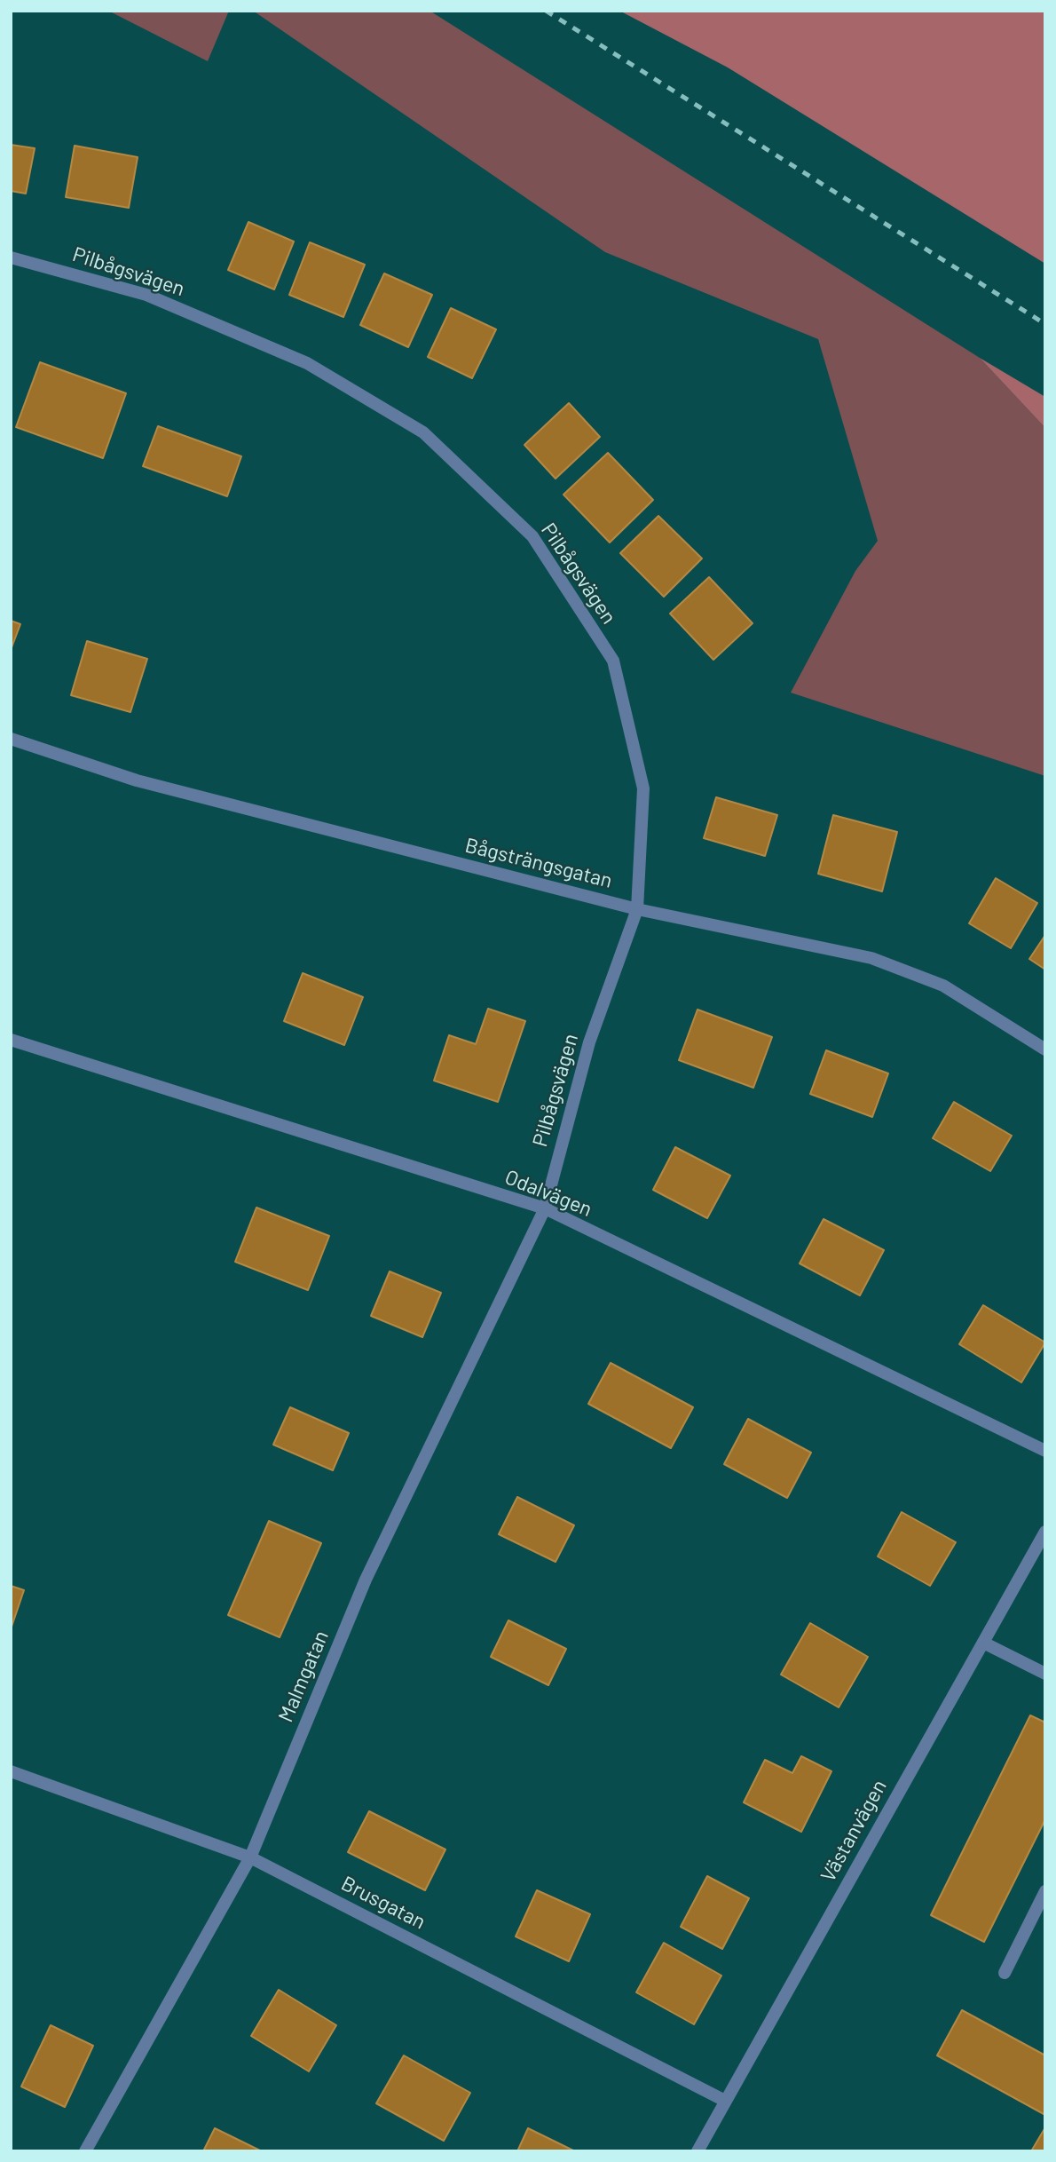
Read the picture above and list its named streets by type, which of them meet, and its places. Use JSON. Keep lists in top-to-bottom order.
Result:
{
  "streets": {
    "street": [
      "Pilbågsvägen",
      "Bågsträngsgatan",
      "Odalvägen",
      "Malmgatan",
      "Västanvägen",
      "Brusgatan"
    ]
  },
  "crossings": [
    ["Pilbågsvägen", "Bågsträngsgatan"],
    ["Pilbågsvägen", "Odalvägen"],
    ["Pilbågsvägen", "Malmgatan"],
    ["Odalvägen", "Malmgatan"],
    ["Malmgatan", "Brusgatan"],
    ["Västanvägen", "Brusgatan"]
  ]
}
